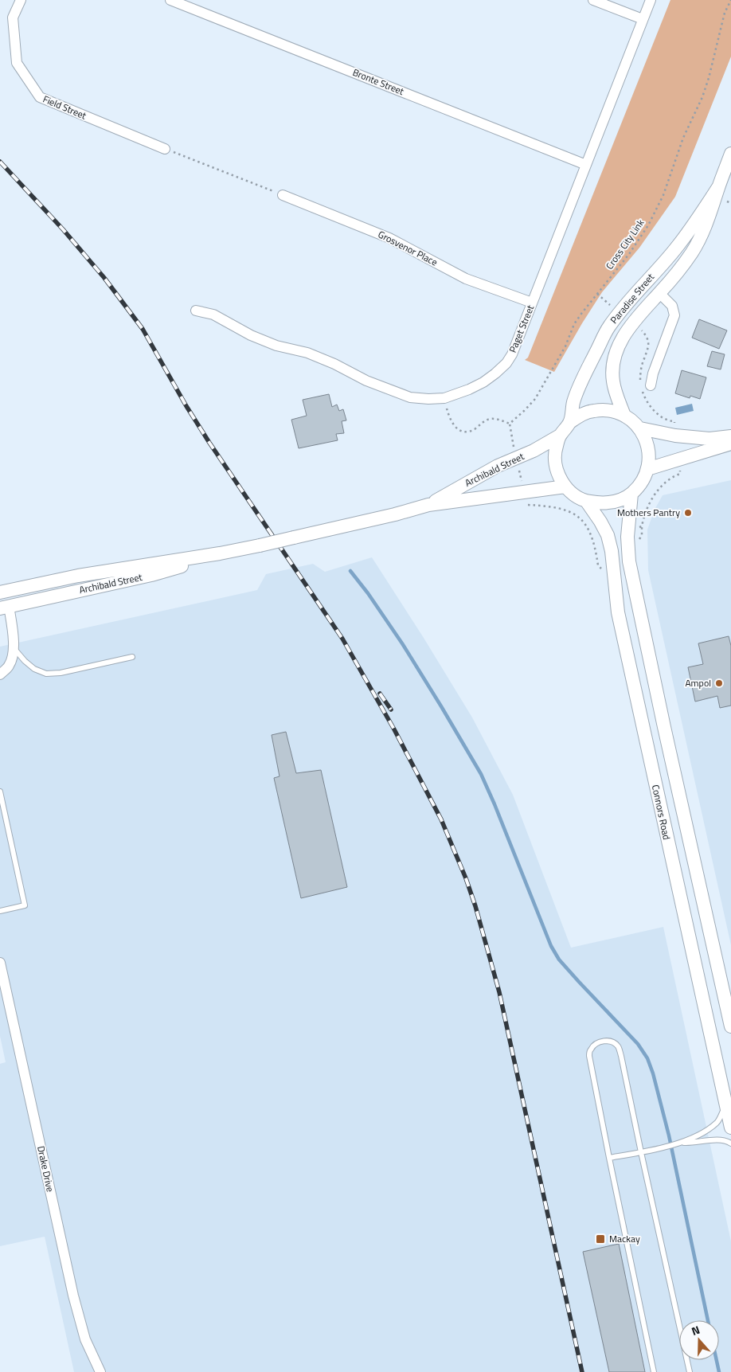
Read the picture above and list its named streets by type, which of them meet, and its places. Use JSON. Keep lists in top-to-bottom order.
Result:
{
  "streets": {
    "street": [
      "Bronte Street",
      "Field Street",
      "Grosvenor Place",
      "Paradise Street",
      "Paget Street",
      "Archibald Street",
      "Connors Road",
      "Drake Drive"
    ],
    "path": ["Cross City Link"]
  },
  "crossings": [
    ["Bronte Street", "Paget Street"],
    ["Grosvenor Place", "Paget Street"],
    ["Paradise Street", "Archibald Street"],
    ["Paradise Street", "Connors Road"],
    ["Archibald Street", "Connors Road"]
  ],
  "places": {
    "other": ["Mothers Pantry", "Ampol"],
    "transit": ["Mackay"]
  },
  "north": "top"
}
